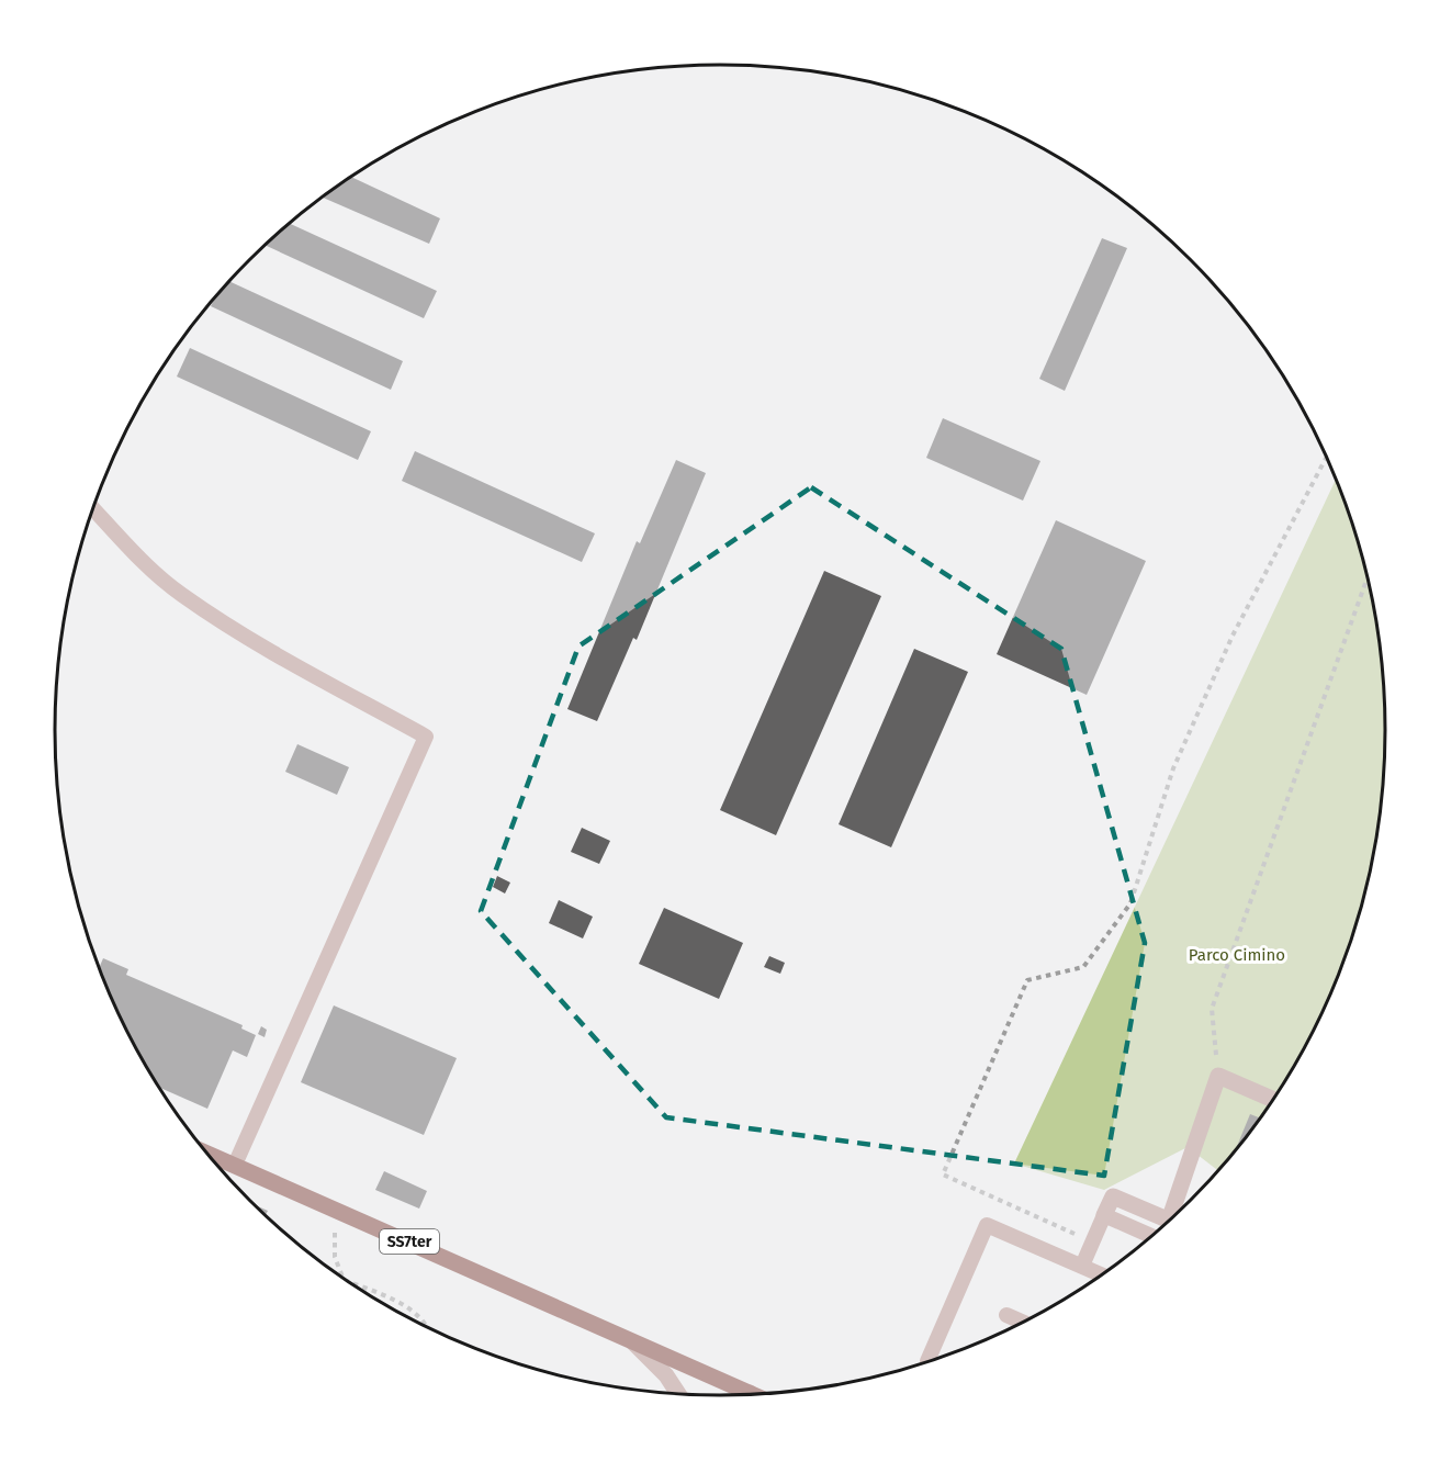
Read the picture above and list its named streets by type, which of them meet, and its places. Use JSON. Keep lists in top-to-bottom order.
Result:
{
  "streets": {
    "main road": ["SS7ter"]
  },
  "parks": ["Parco Cimino"]
}
